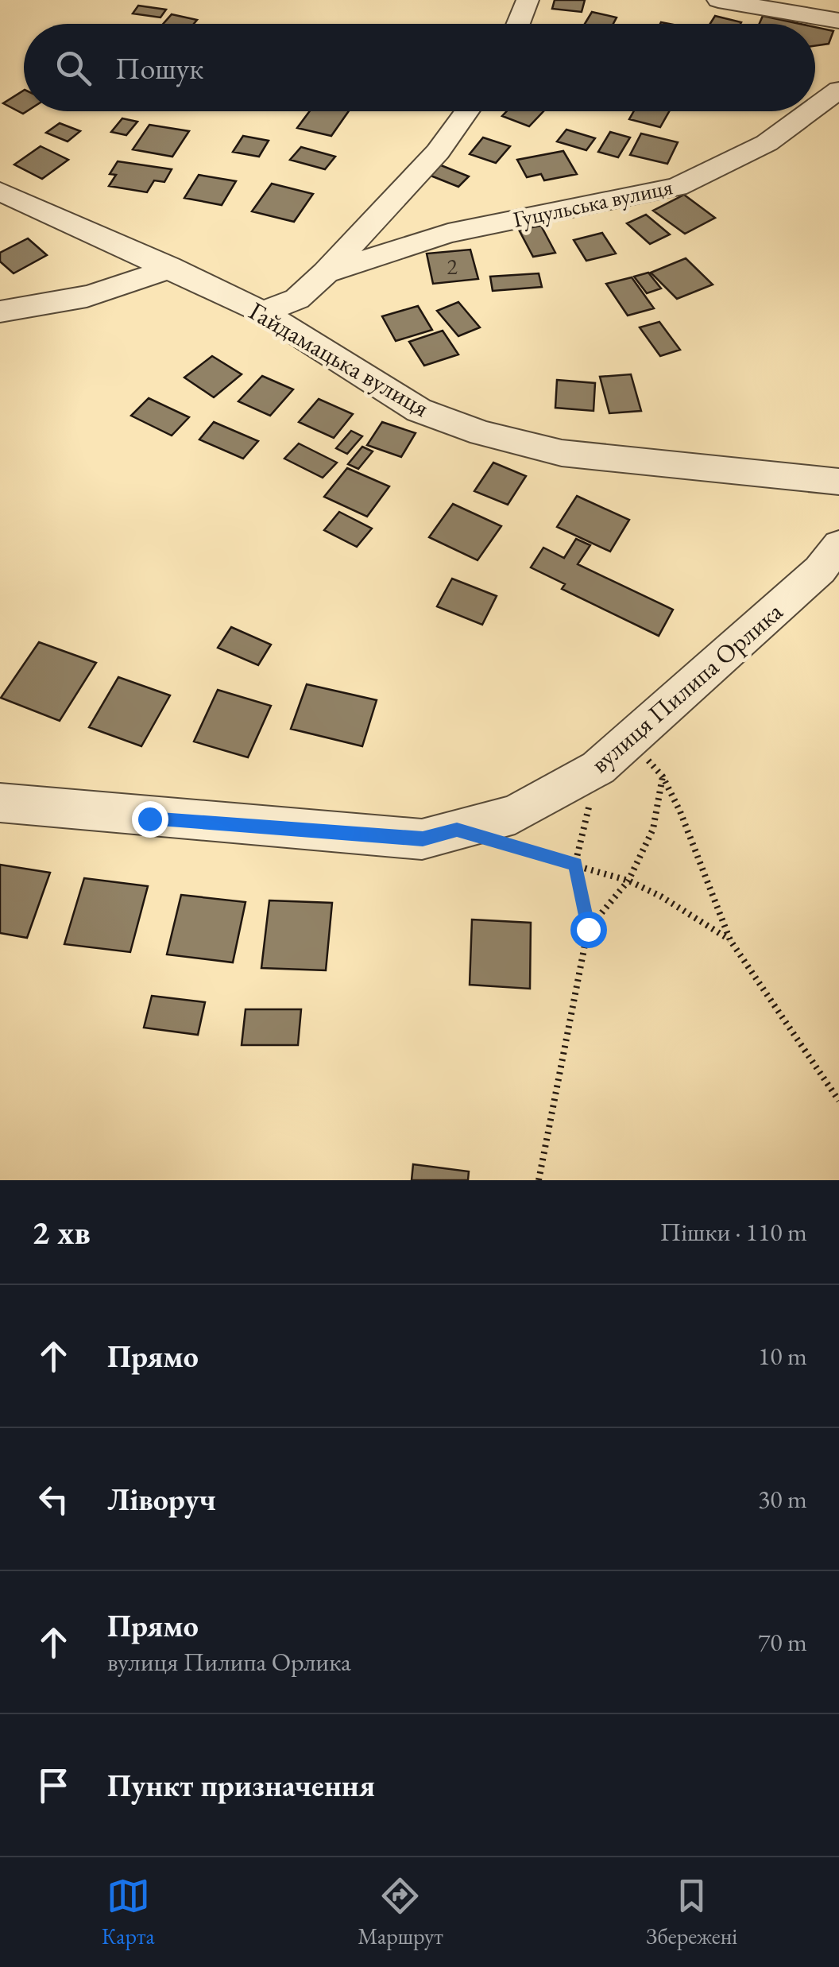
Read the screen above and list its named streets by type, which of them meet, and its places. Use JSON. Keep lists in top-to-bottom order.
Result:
{
  "streets": {
    "street": ["Гуцульська вулиця", "Гайдамацька вулиця", "вулиця Пилипа Орлика"]
  },
  "crossings": [
    ["Гуцульська вулиця", "Гайдамацька вулиця"]
  ],
  "house_numbers": ["2"],
  "page": {
    "search": "Пошук",
    "heading": ["2 хв", "Пішки · 110 m"],
    "list": [
      ["Прямо", "10 m"],
      ["Ліворуч", "30 m"],
      ["Прямо", "вулиця Пилипа Орлика", "70 m"],
      "Пункт призначення"
    ],
    "nav": ["Карта", "Маршрут", "Збережені"]
  }
}
